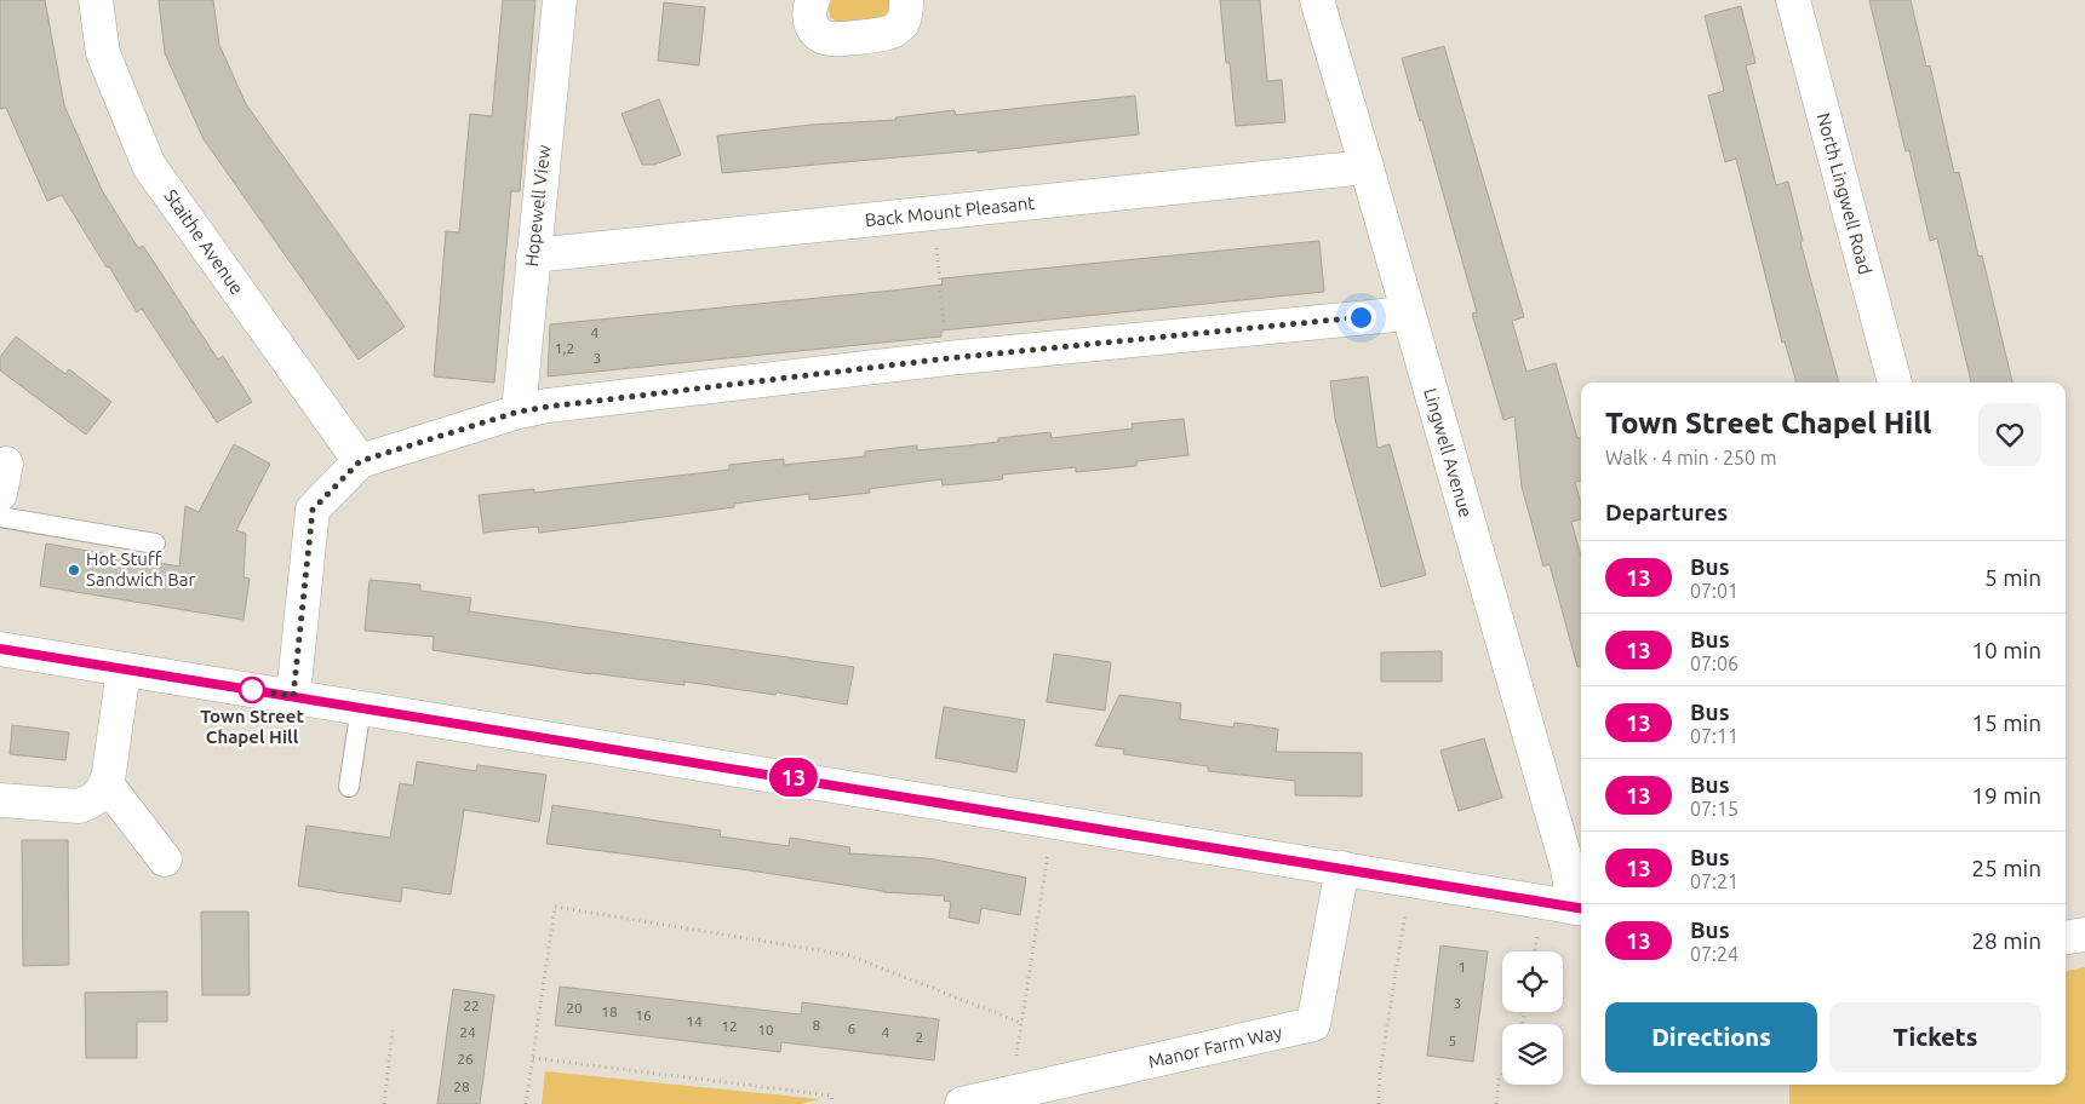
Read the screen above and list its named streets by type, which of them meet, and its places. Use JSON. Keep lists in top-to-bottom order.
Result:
{
  "streets": {
    "street": [
      "North Lingwell Road",
      "Hopewell View",
      "Back Mount Pleasant",
      "Staithe Avenue",
      "Lingwell Avenue",
      "Manor Farm Way"
    ]
  },
  "crossings": [
    ["Hopewell View", "Back Mount Pleasant"],
    ["Back Mount Pleasant", "Lingwell Avenue"]
  ],
  "places": ["Hot Stuff Sandwich Bar", "Town Street Chapel Hill"],
  "lines": ["bus line 13"],
  "house_numbers": [
    "4",
    "1,2",
    "3",
    "1",
    "3",
    "22",
    "20",
    "18",
    "16",
    "14",
    "8",
    "12",
    "6",
    "10",
    "24",
    "4",
    "2",
    "5",
    "26",
    "28"
  ],
  "page": {
    "on_map": "13",
    "heading": [
      ["Town Street Chapel Hill", "Walk · 4 min · 250 m"],
      "Departures"
    ],
    "list": [
      {
        "mark": "13",
        "name": "Bus",
        "note": "07:01",
        "value": "5 min"
      },
      {
        "mark": "13",
        "name": "Bus",
        "note": "07:06",
        "value": "10 min"
      },
      {
        "mark": "13",
        "name": "Bus",
        "note": "07:11",
        "value": "15 min"
      },
      {
        "mark": "13",
        "name": "Bus",
        "note": "07:15",
        "value": "19 min"
      },
      {
        "mark": "13",
        "name": "Bus",
        "note": "07:21",
        "value": "25 min"
      },
      {
        "mark": "13",
        "name": "Bus",
        "note": "07:24",
        "value": "28 min"
      }
    ],
    "buttons": ["Directions", "Tickets"]
  }
}
